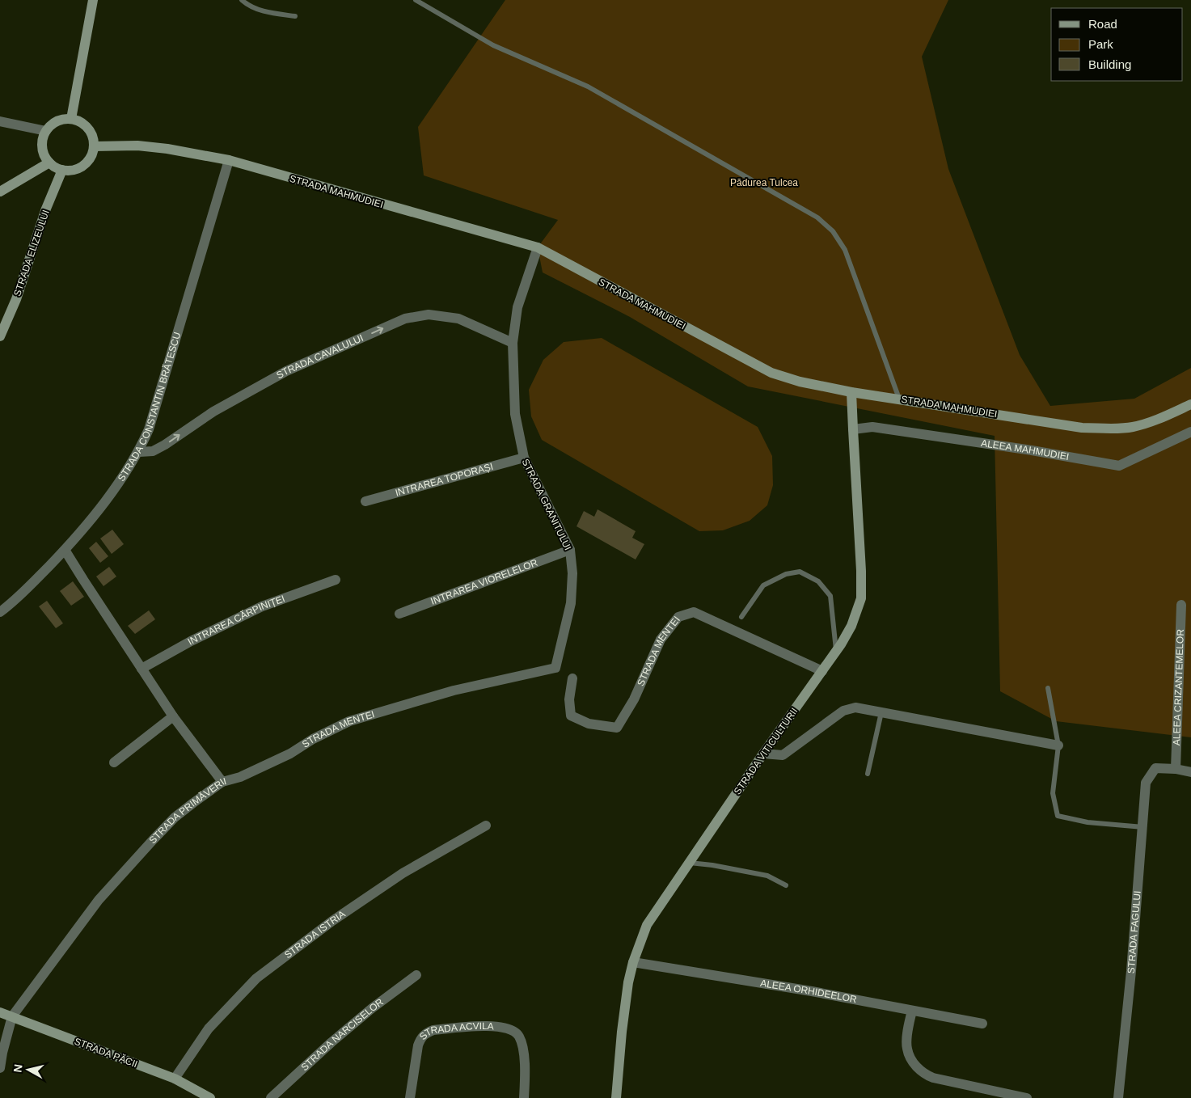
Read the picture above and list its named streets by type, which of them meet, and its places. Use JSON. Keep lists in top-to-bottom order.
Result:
{
  "streets": {
    "main road": [
      "STRADA MAHMUDIEI",
      "STRADA ELIZEULUI",
      "STRADA VITICULTURII",
      "STRADA PĂCII"
    ],
    "street": [
      "STRADA CAVALULUI",
      "STRADA CONSTANTIN BRĂTESCU",
      "ALEEA MAHMUDIEI",
      "INTRAREA TOPORAȘI",
      "STRADA GRANITULUI",
      "INTRAREA VIORELELOR",
      "INTRAREA CĂRPINIȚEI",
      "STRADA MENTEI",
      "ALEEA CRIZANTEMELOR",
      "STRADA PRIMĂVERII",
      "STRADA FAGULUI",
      "STRADA ISTRIA",
      "ALEEA ORHIDEELOR",
      "STRADA ACVILA",
      "STRADA NARCISELOR"
    ]
  },
  "crossings": [
    ["STRADA MAHMUDIEI", "STRADA ELIZEULUI"],
    ["STRADA MAHMUDIEI", "STRADA CONSTANTIN BRĂTESCU"],
    ["STRADA MAHMUDIEI", "STRADA GRANITULUI"],
    ["STRADA MAHMUDIEI", "STRADA VITICULTURII"],
    ["STRADA CAVALULUI", "STRADA CONSTANTIN BRĂTESCU"],
    ["STRADA CAVALULUI", "STRADA GRANITULUI"],
    ["STRADA CONSTANTIN BRĂTESCU", "STRADA PRIMĂVERII"],
    ["ALEEA MAHMUDIEI", "STRADA VITICULTURII"],
    ["INTRAREA TOPORAȘI", "STRADA GRANITULUI"],
    ["STRADA GRANITULUI", "INTRAREA VIORELELOR"],
    ["STRADA GRANITULUI", "STRADA MENTEI"],
    ["INTRAREA CĂRPINIȚEI", "STRADA PRIMĂVERII"],
    ["STRADA MENTEI", "STRADA VITICULTURII"],
    ["STRADA MENTEI", "STRADA PRIMĂVERII"],
    ["ALEEA CRIZANTEMELOR", "STRADA FAGULUI"],
    ["STRADA VITICULTURII", "ALEEA ORHIDEELOR"],
    ["STRADA PRIMĂVERII", "STRADA PĂCII"],
    ["STRADA ISTRIA", "STRADA PĂCII"]
  ],
  "one_way": ["STRADA CAVALULUI"],
  "parks": ["Pădurea Tulcea"],
  "legend": ["Road", "Park", "Building"],
  "north": "left"
}
